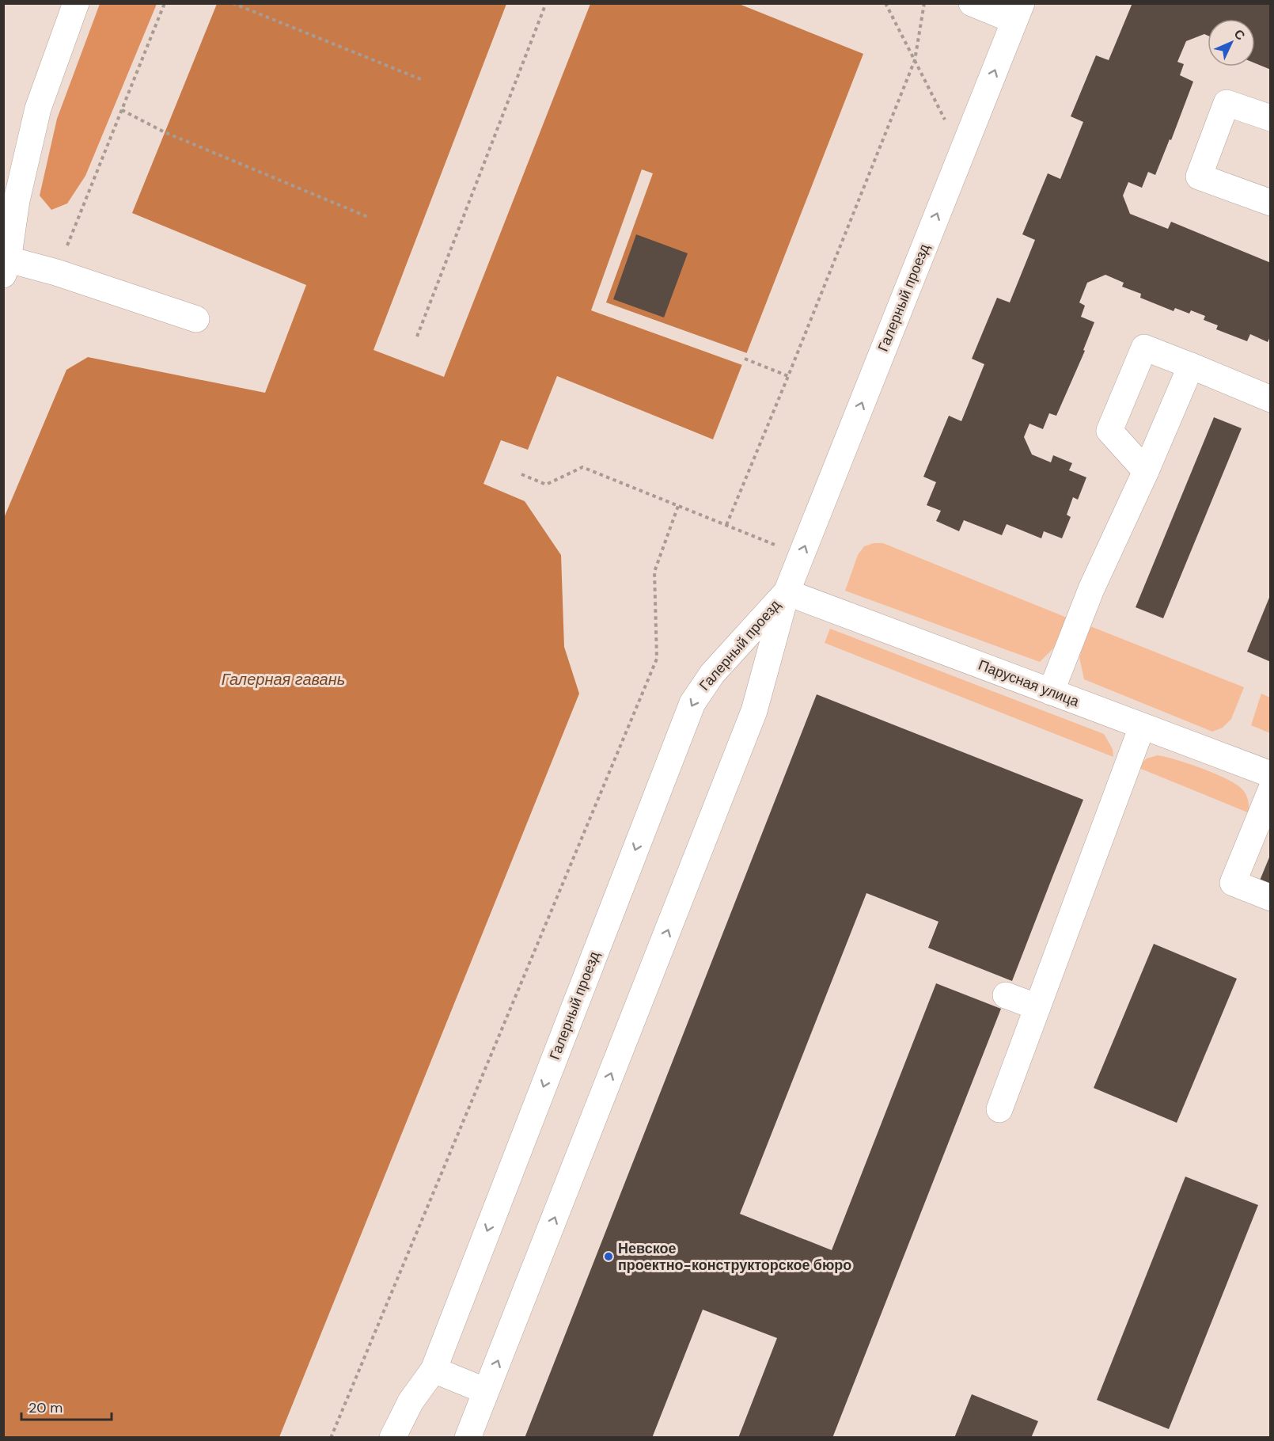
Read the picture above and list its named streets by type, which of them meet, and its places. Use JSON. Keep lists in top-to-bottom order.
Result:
{
  "streets": {
    "street": ["Галерный проезд", "Парусная улица"]
  },
  "crossings": [
    ["Галерный проезд", "Парусная улица"]
  ],
  "water": ["Галерная гавань"],
  "places": ["Невское проектно-конструкторское бюро"],
  "scale_bar": "20 m",
  "north": "top right"
}
